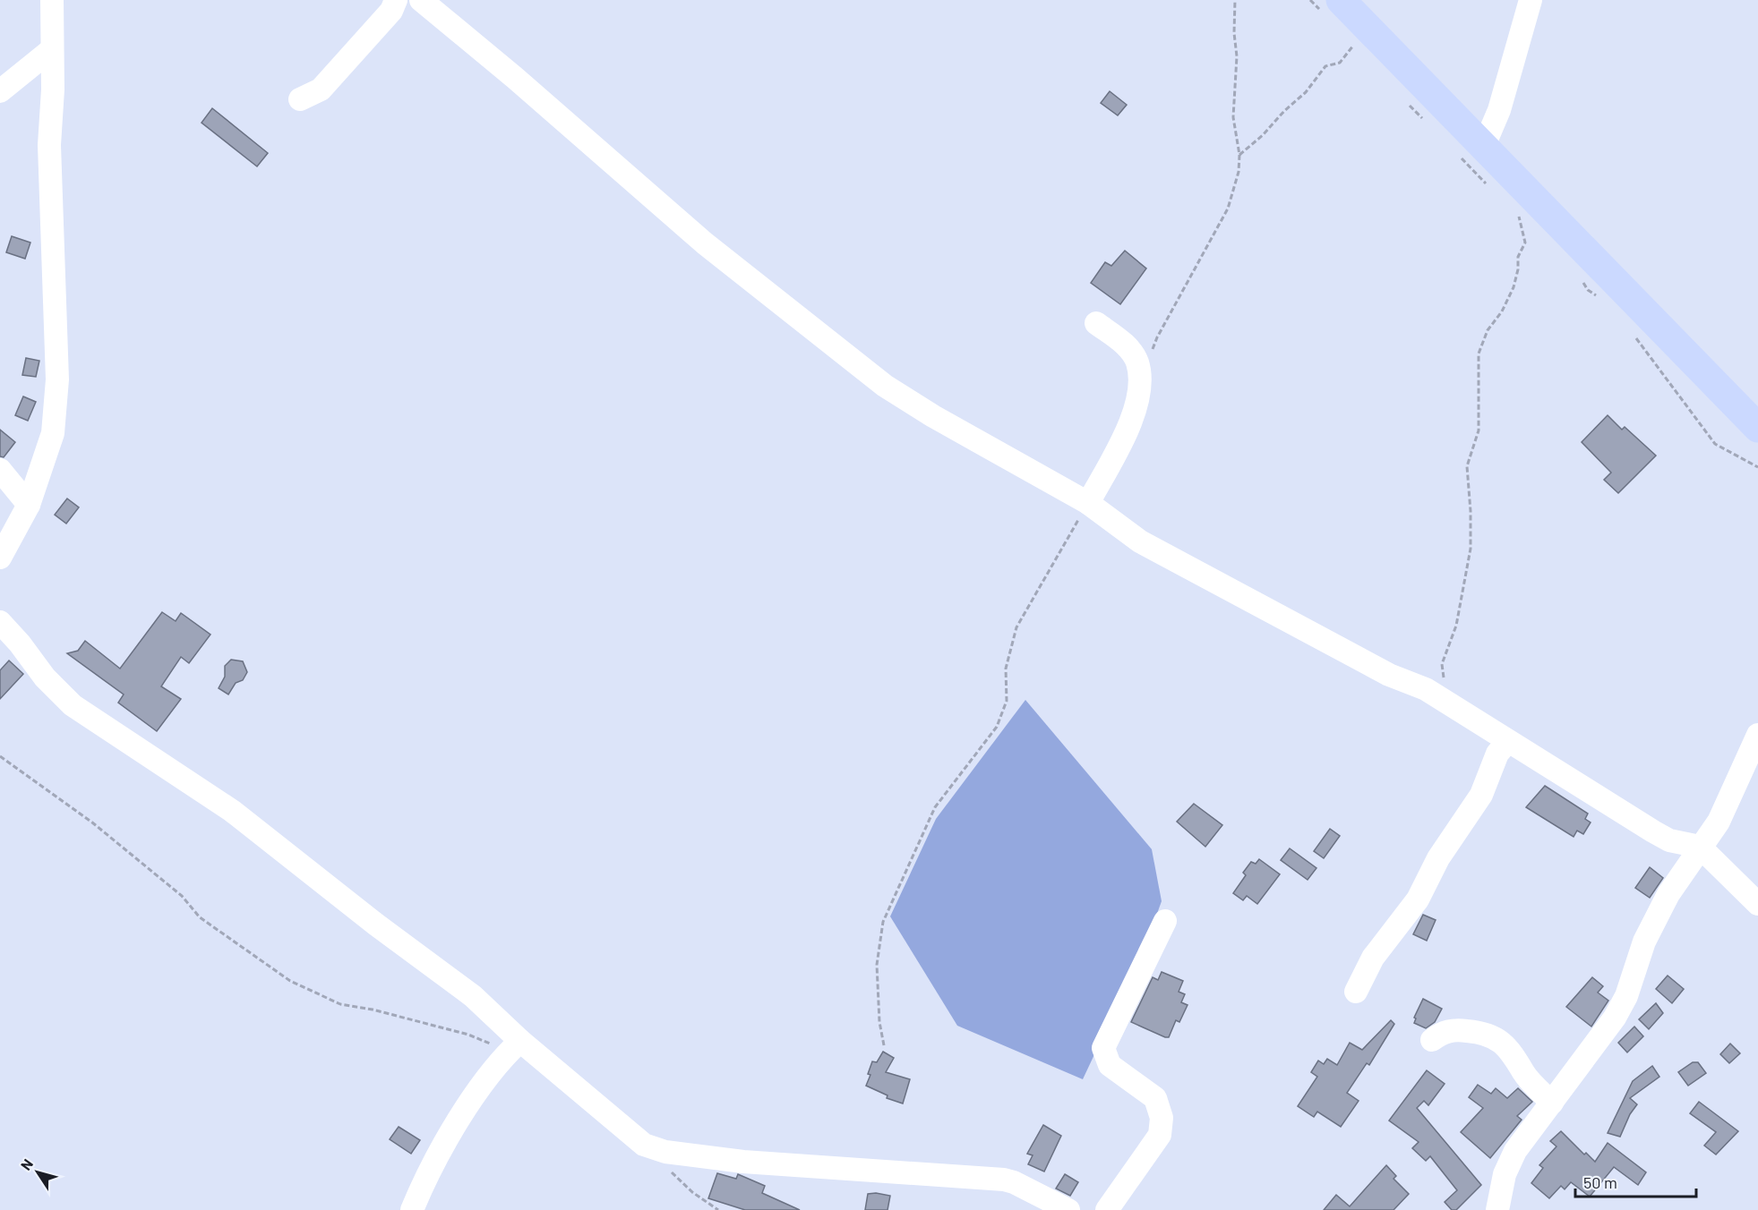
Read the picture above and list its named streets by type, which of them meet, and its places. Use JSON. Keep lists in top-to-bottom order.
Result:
{
  "scale_bar": "50 m",
  "north": "top left"
}
